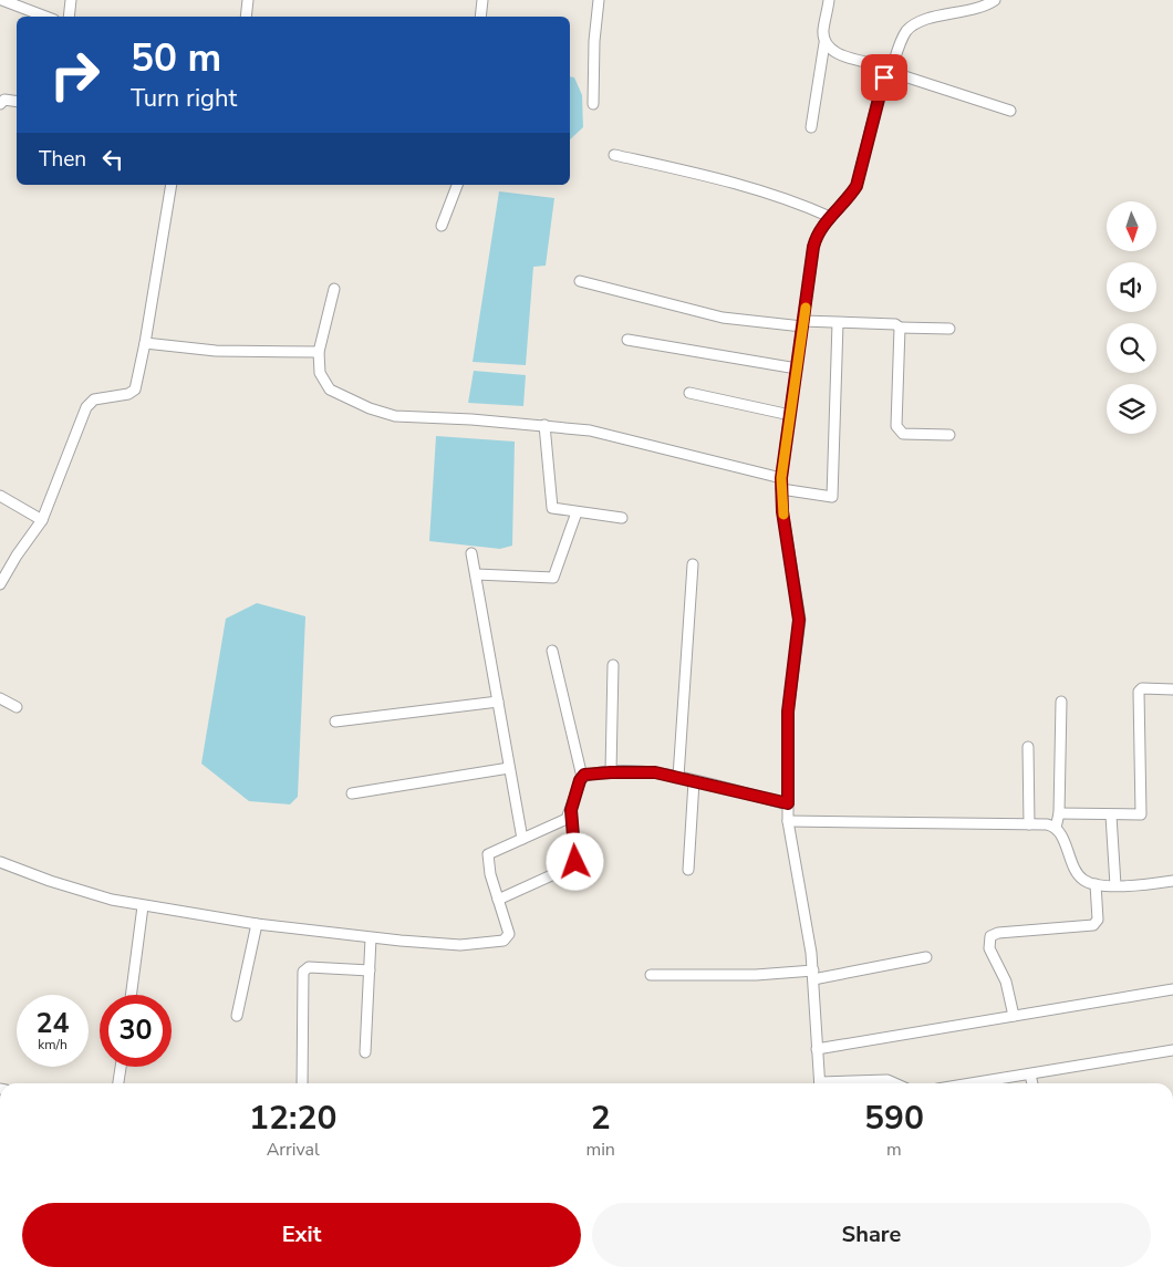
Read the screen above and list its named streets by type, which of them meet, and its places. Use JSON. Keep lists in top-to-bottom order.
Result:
{
  "north": "bottom",
  "page": {
    "turn": ["50 m", "Turn right"],
    "then": "Then",
    "speed": "24 km/h",
    "limit": "30",
    "eta": [
      "12:20",
      "Arrival",
      "2",
      "min",
      "590",
      "m"
    ],
    "buttons": ["Exit", "Share"]
  }
}
